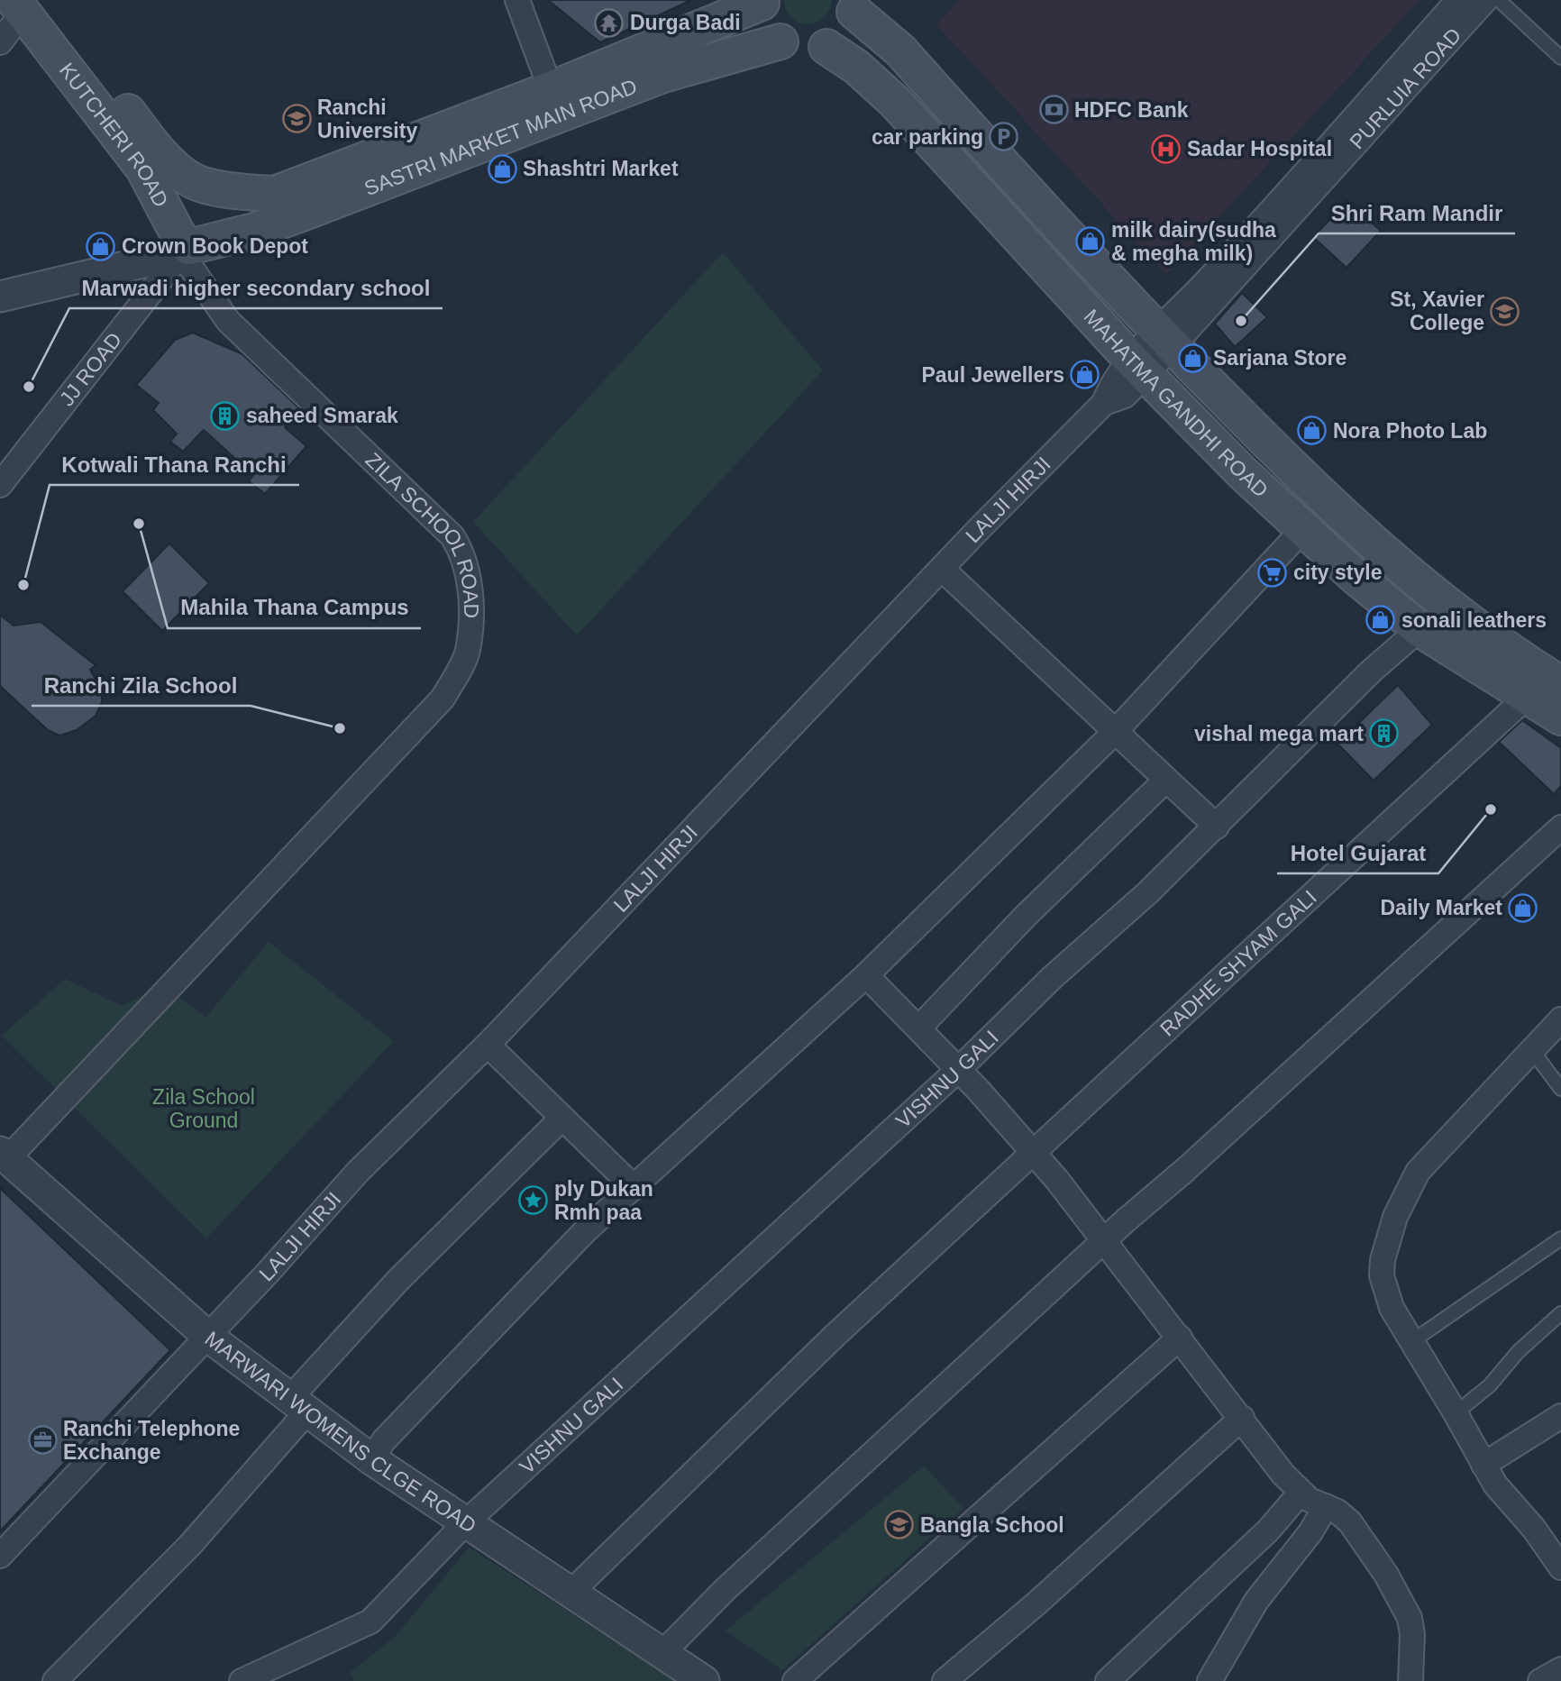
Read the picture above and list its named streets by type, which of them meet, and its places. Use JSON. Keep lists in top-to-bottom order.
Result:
{
  "streets": {
    "main road": ["KUTCHERI ROAD", "SASTRI MARKET MAIN ROAD", "MAHATMA GANDHI ROAD"],
    "street": [
      "PURLUIA ROAD",
      "JJ ROAD",
      "LALJI HIRJI",
      "ZILA SCHOOL ROAD",
      "RADHE SHYAM GALI",
      "VISHNU GALI",
      "MARWARI WOMENS CLGE ROAD"
    ]
  },
  "crossings": [
    ["PURLUIA ROAD", "MAHATMA GANDHI ROAD"],
    ["PURLUIA ROAD", "LALJI HIRJI"],
    ["KUTCHERI ROAD", "SASTRI MARKET MAIN ROAD"],
    ["KUTCHERI ROAD", "JJ ROAD"],
    ["KUTCHERI ROAD", "ZILA SCHOOL ROAD"],
    ["SASTRI MARKET MAIN ROAD", "JJ ROAD"],
    ["SASTRI MARKET MAIN ROAD", "ZILA SCHOOL ROAD"],
    ["JJ ROAD", "ZILA SCHOOL ROAD"],
    ["MAHATMA GANDHI ROAD", "LALJI HIRJI"],
    ["MAHATMA GANDHI ROAD", "RADHE SHYAM GALI"],
    ["MAHATMA GANDHI ROAD", "VISHNU GALI"],
    ["LALJI HIRJI", "MARWARI WOMENS CLGE ROAD"],
    ["ZILA SCHOOL ROAD", "MARWARI WOMENS CLGE ROAD"],
    ["RADHE SHYAM GALI", "MARWARI WOMENS CLGE ROAD"],
    ["VISHNU GALI", "MARWARI WOMENS CLGE ROAD"]
  ],
  "parks": ["Zila School Ground"],
  "places": {
    "temple": ["Durga Badi"],
    "bank": ["HDFC Bank"],
    "school or university": ["Ranchi University", "St, Xavier College", "Bangla School"],
    "parking": ["car parking"],
    "hospital": ["Sadar Hospital"],
    "shop": [
      "Shashtri Market",
      "milk dairy(sudha & megha milk)",
      "Crown Book Depot",
      "Sarjana Store",
      "Paul Jewellers",
      "Nora Photo Lab",
      "sonali leathers",
      "Daily Market"
    ],
    "other": [
      "Shri Ram Mandir",
      "Marwadi higher secondary school",
      "Mahila Thana Campus",
      "Kotwali Thana Ranchi",
      "Ranchi Zila School",
      "Hotel Gujarat"
    ],
    "building": ["saheed Smarak", "vishal mega mart"],
    "supermarket": ["city style"],
    "place": ["ply Dukan Rmh paa"],
    "office": ["Ranchi Telephone Exchange"]
  }
}
